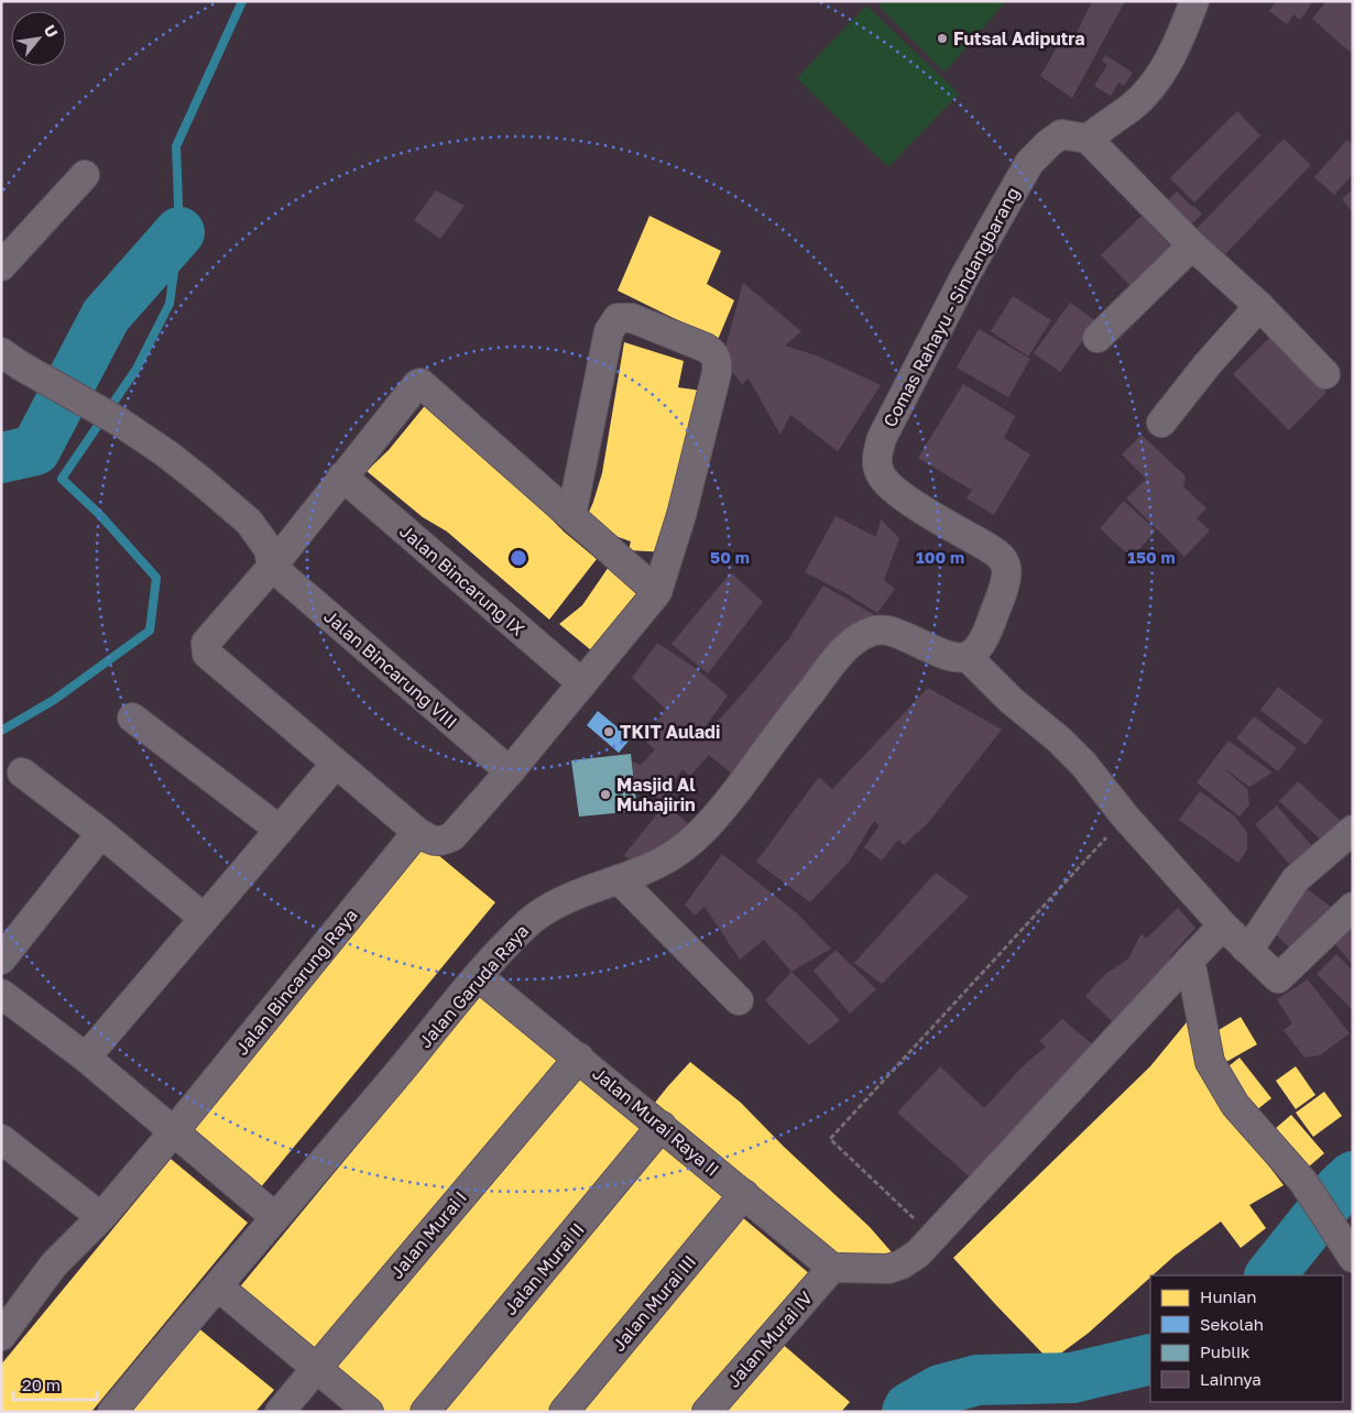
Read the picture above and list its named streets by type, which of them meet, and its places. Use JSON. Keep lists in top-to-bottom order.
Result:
{
  "streets": {
    "street": [
      "Comas Rahayu - Sindangbarang",
      "Jalan Bincarung IX",
      "Jalan Bincarung VIII",
      "Jalan Bincarung Raya",
      "Jalan Garuda Raya",
      "Jalan Murai Raya II",
      "Jalan Murai I",
      "Jalan Murai II",
      "Jalan Murai III",
      "Jalan Murai IV"
    ]
  },
  "crossings": [
    ["Comas Rahayu - Sindangbarang", "Jalan Garuda Raya"],
    ["Jalan Garuda Raya", "Jalan Murai Raya II"],
    ["Jalan Murai Raya II", "Jalan Murai I"],
    ["Jalan Murai Raya II", "Jalan Murai II"],
    ["Jalan Murai Raya II", "Jalan Murai III"],
    ["Jalan Murai Raya II", "Jalan Murai IV"]
  ],
  "places": ["Futsal Adiputra", "TKIT Auladi", "Masjid Al Muhajirin"],
  "legend": [
    "Hunian",
    "Sekolah",
    "Publik",
    "Lainnya"
  ],
  "scale_bar": "20 m",
  "north": "top right",
  "rings": ["50 m", "100 m", "150 m"]
}
